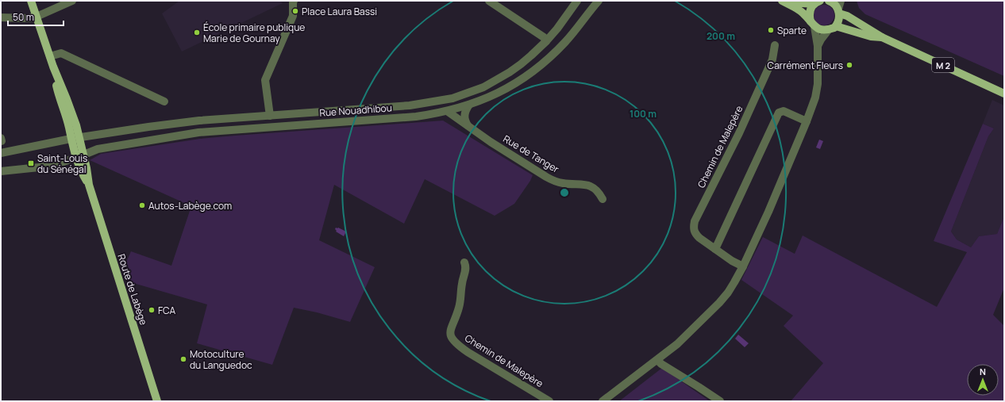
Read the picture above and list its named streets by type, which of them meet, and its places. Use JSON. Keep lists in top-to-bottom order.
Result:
{
  "streets": {
    "main road": ["M 2", "Route de Labège"],
    "street": ["Rue Nouadhibou", "Chemin de Malepère", "Rue de Tanger"]
  },
  "crossings": [
    ["Rue Nouadhibou", "Rue de Tanger"],
    ["Rue Nouadhibou", "Route de Labège"]
  ],
  "places": {
    "other": [
      "Place Laura Bassi",
      "Sparte",
      "École primaire publique Marie de Gournay",
      "Carrément Fleurs",
      "Autos-Labège.com",
      "FCA",
      "Motoculture du Languedoc"
    ],
    "transit": ["Saint-Louis du Sénégal"]
  },
  "scale_bar": "50 m",
  "north": "top",
  "rings": ["200 m", "100 m"]
}
